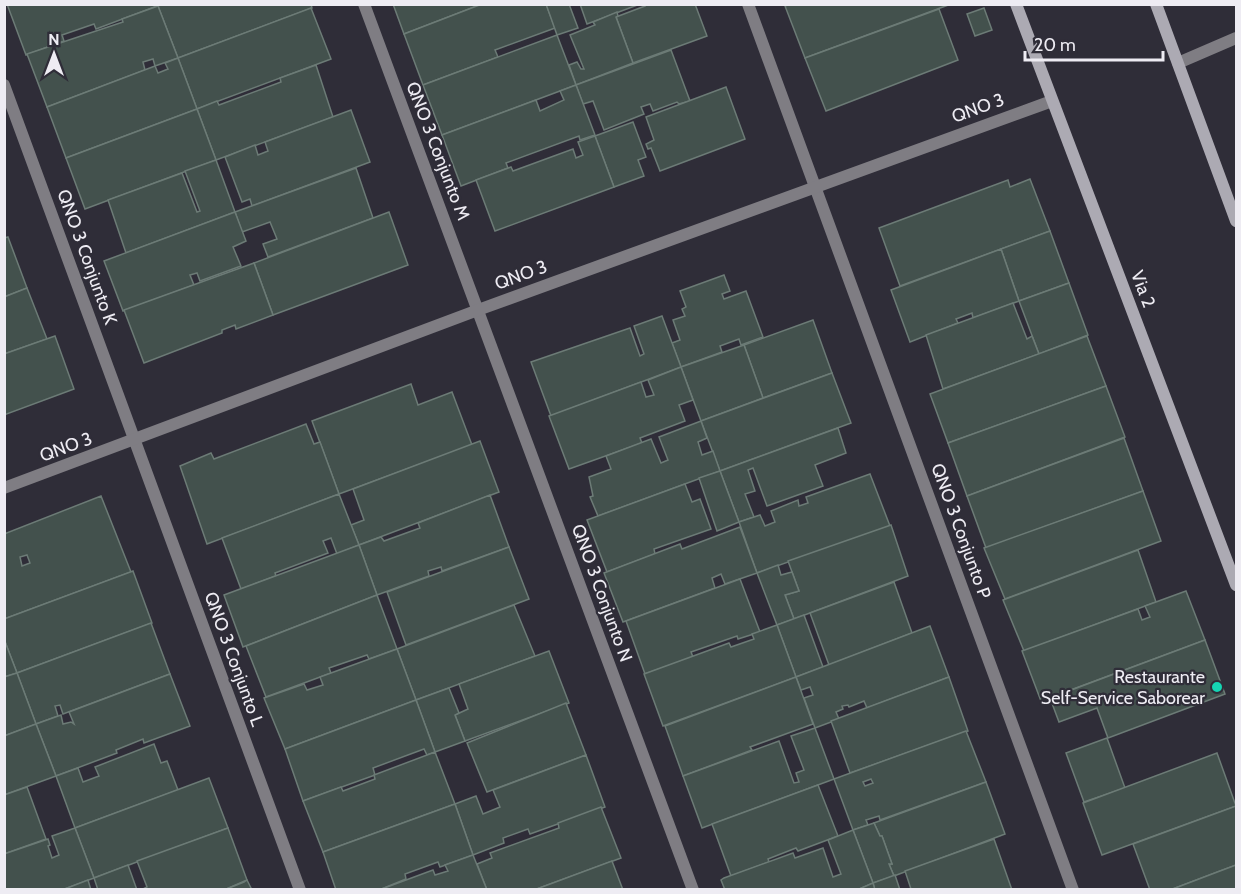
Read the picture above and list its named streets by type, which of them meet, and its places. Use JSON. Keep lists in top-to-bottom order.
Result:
{
  "streets": {
    "main road": ["Via 2"],
    "street": [
      "QNO 3",
      "QNO 3 Conjunto M",
      "QNO 3 Conjunto K",
      "QNO 3 Conjunto P",
      "QNO 3 Conjunto N",
      "QNO 3 Conjunto L"
    ]
  },
  "crossings": [
    ["QNO 3", "QNO 3 Conjunto M"],
    ["QNO 3", "QNO 3 Conjunto K"],
    ["QNO 3", "Via 2"],
    ["QNO 3", "QNO 3 Conjunto P"],
    ["QNO 3", "QNO 3 Conjunto N"],
    ["QNO 3", "QNO 3 Conjunto L"],
    ["QNO 3 Conjunto M", "QNO 3 Conjunto N"],
    ["QNO 3 Conjunto K", "QNO 3 Conjunto L"]
  ],
  "places": ["Restaurante Self-Service Saborear"],
  "scale_bar": "20 m",
  "north": "top"
}
